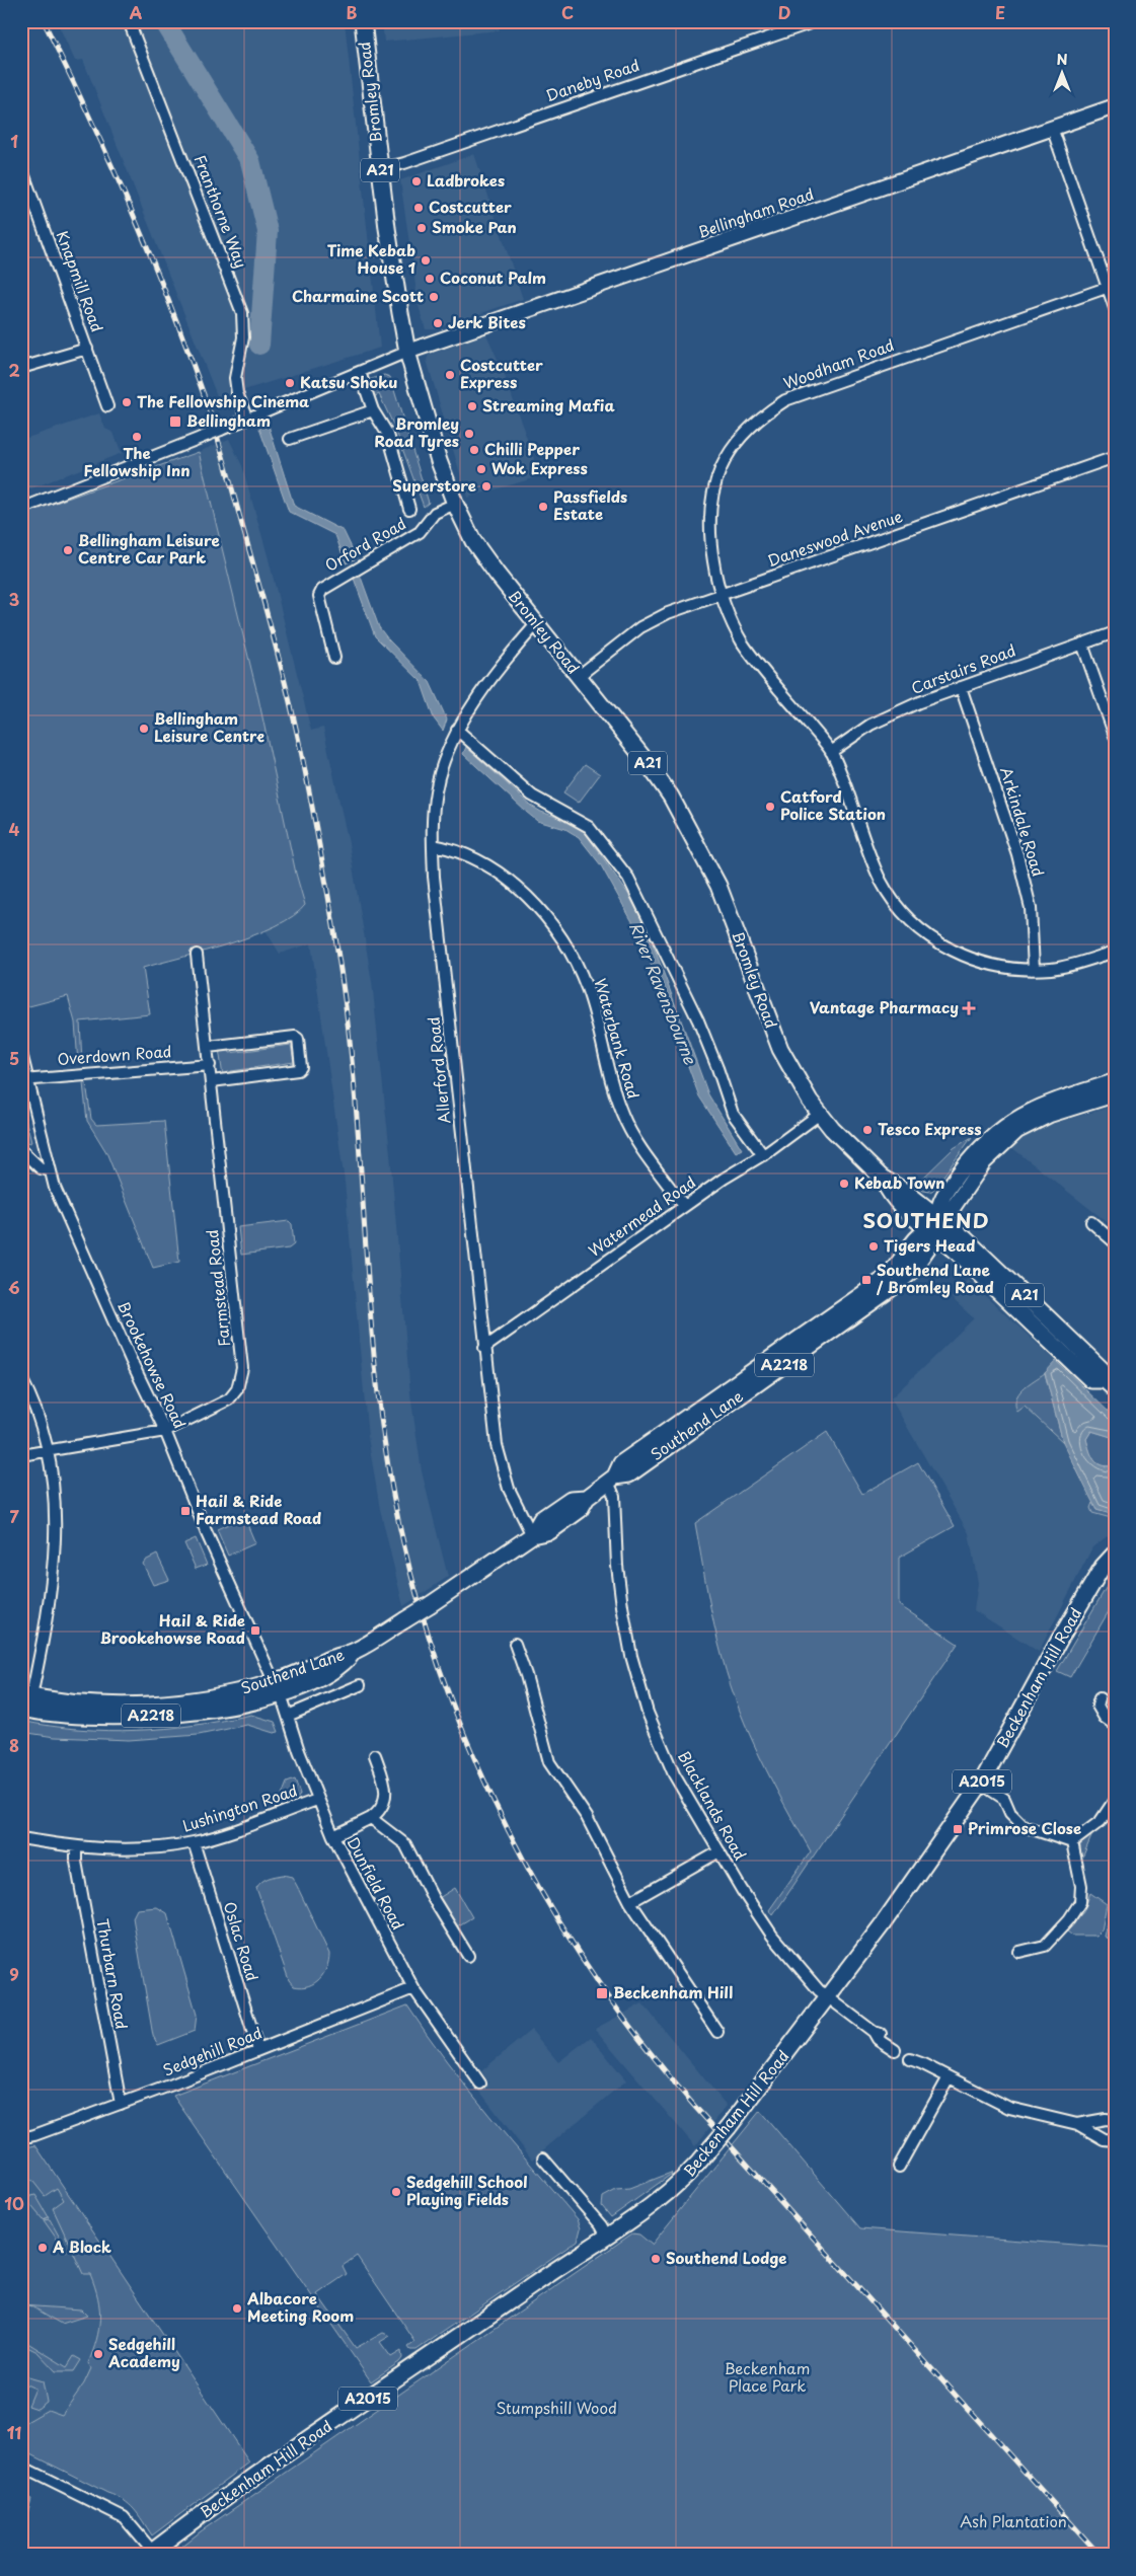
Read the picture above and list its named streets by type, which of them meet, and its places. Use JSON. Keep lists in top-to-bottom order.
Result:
{
  "streets": {
    "main road": [
      "Bromley Road",
      "A21",
      "A2218",
      "Southend Lane",
      "Beckenham Hill Road",
      "A2015"
    ],
    "street": [
      "Daneby Road",
      "Franthorne Way",
      "Bellingham Road",
      "Knapmill Road",
      "Woodham Road",
      "Daneswood Avenue",
      "Orford Road",
      "Carstairs Road",
      "Arkindale Road",
      "Waterbank Road",
      "Overdown Road",
      "Allerford Road",
      "Watermead Road",
      "Farmstead Road",
      "Brookehowse Road",
      "Blacklands Road",
      "Lushington Road",
      "Dunfield Road",
      "Oslac Road",
      "Thurbarn Road",
      "Sedgehill Road"
    ]
  },
  "crossings": [
    ["Daneby Road", "Bromley Road"],
    ["Bromley Road", "Bellingham Road"],
    ["Bromley Road", "Daneswood Avenue"],
    ["Bromley Road", "Orford Road"],
    ["Bromley Road", "Allerford Road"],
    ["Bromley Road", "Watermead Road"],
    ["Bromley Road", "Southend Lane"],
    ["Woodham Road", "Daneswood Avenue"],
    ["Woodham Road", "Carstairs Road"],
    ["Woodham Road", "Arkindale Road"],
    ["Carstairs Road", "Arkindale Road"],
    ["Waterbank Road", "Allerford Road"],
    ["Waterbank Road", "Watermead Road"],
    ["Overdown Road", "Farmstead Road"],
    ["Overdown Road", "Brookehowse Road"],
    ["Allerford Road", "Watermead Road"],
    ["Allerford Road", "Southend Lane"],
    ["Farmstead Road", "Brookehowse Road"],
    ["Brookehowse Road", "Southend Lane"],
    ["Brookehowse Road", "Dunfield Road"],
    ["Southend Lane", "Blacklands Road"],
    ["Southend Lane", "Dunfield Road"],
    ["Beckenham Hill Road", "Blacklands Road"],
    ["Lushington Road", "Dunfield Road"],
    ["Lushington Road", "Oslac Road"],
    ["Lushington Road", "Thurbarn Road"],
    ["Dunfield Road", "Sedgehill Road"],
    ["Oslac Road", "Sedgehill Road"],
    ["Thurbarn Road", "Sedgehill Road"]
  ],
  "districts": ["SOUTHEND"],
  "water": ["River Ravensbourne"],
  "parks": ["Beckenham Place Park", "Stumpshill Wood", "Ash Plantation"],
  "places": {
    "other": [
      "Ladbrokes",
      "Costcutter",
      "Smoke Pan",
      "Time Kebab House 1",
      "Coconut Palm",
      "Charmaine Scott",
      "Jerk Bites",
      "Costcutter Express",
      "Katsu Shoku",
      "The Fellowship Cinema",
      "Streaming Mafia",
      "Bromley Road Tyres",
      "The Fellowship Inn",
      "Chilli Pepper",
      "Wok Express",
      "Superstore",
      "Passfields Estate",
      "Bellingham Leisure Centre Car Park",
      "Bellingham Leisure Centre",
      "Catford Police Station",
      "Tesco Express",
      "Kebab Town",
      "Tigers Head",
      "Sedgehill School Playing Fields",
      "A Block",
      "Southend Lodge",
      "Albacore Meeting Room",
      "Sedgehill Academy"
    ],
    "transit": [
      "Bellingham",
      "Southend Lane / Bromley Road",
      "Hail & Ride Farmstead Road",
      "Hail & Ride Brookehowse Road",
      "Primrose Close",
      "Beckenham Hill"
    ],
    "health": ["Vantage Pharmacy"]
  },
  "north": "top",
  "grid": {
    "columns": [
      "A",
      "B",
      "C",
      "D",
      "E"
    ],
    "rows": [
      "1",
      "2",
      "3",
      "4",
      "5",
      "6",
      "7",
      "8",
      "9",
      "10",
      "11"
    ]
  }
}
